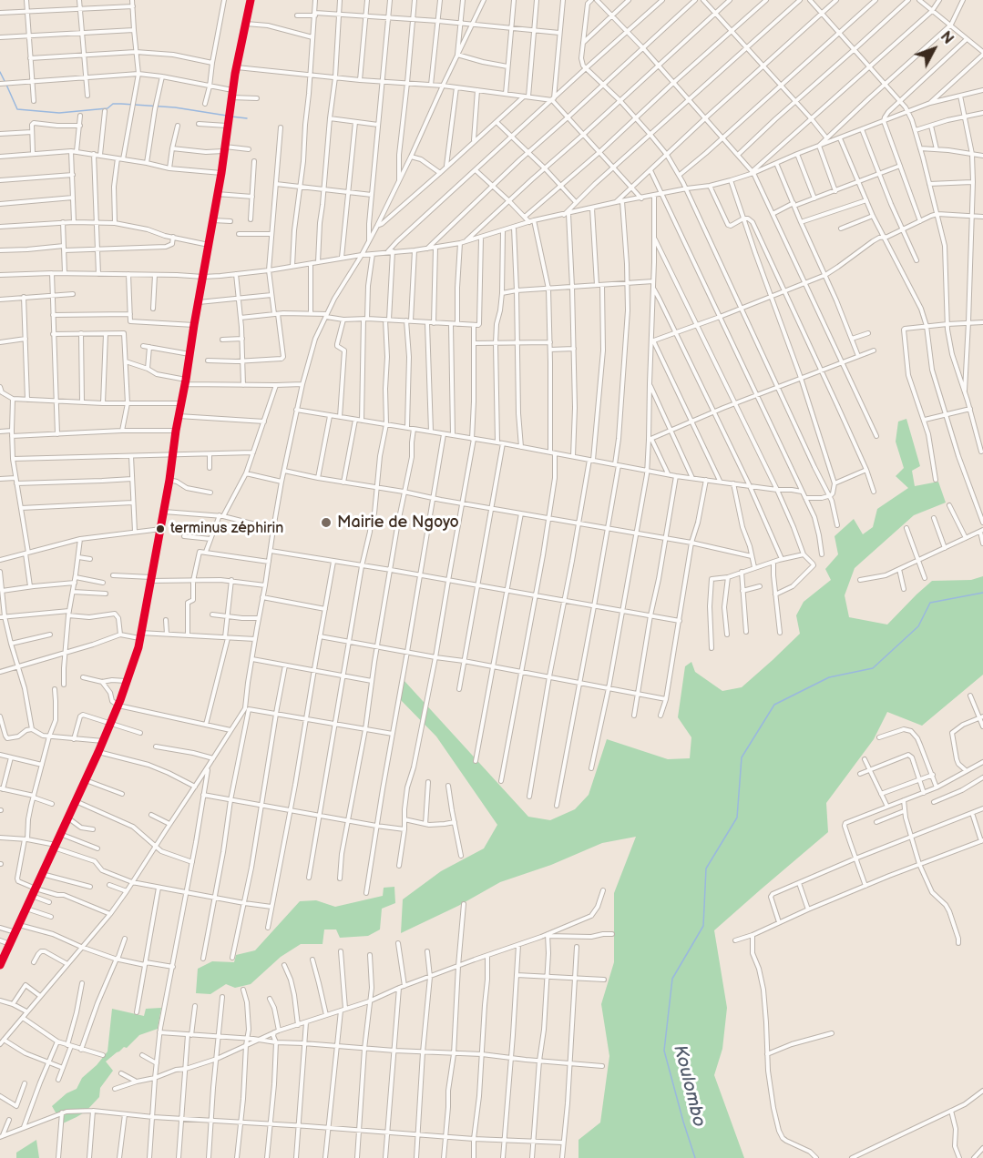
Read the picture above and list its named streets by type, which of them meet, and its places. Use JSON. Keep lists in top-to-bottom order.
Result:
{
  "water": ["Koulombo"],
  "places": ["Mairie de Ngoyo", "terminus zéphirin"],
  "north": "top right"
}
